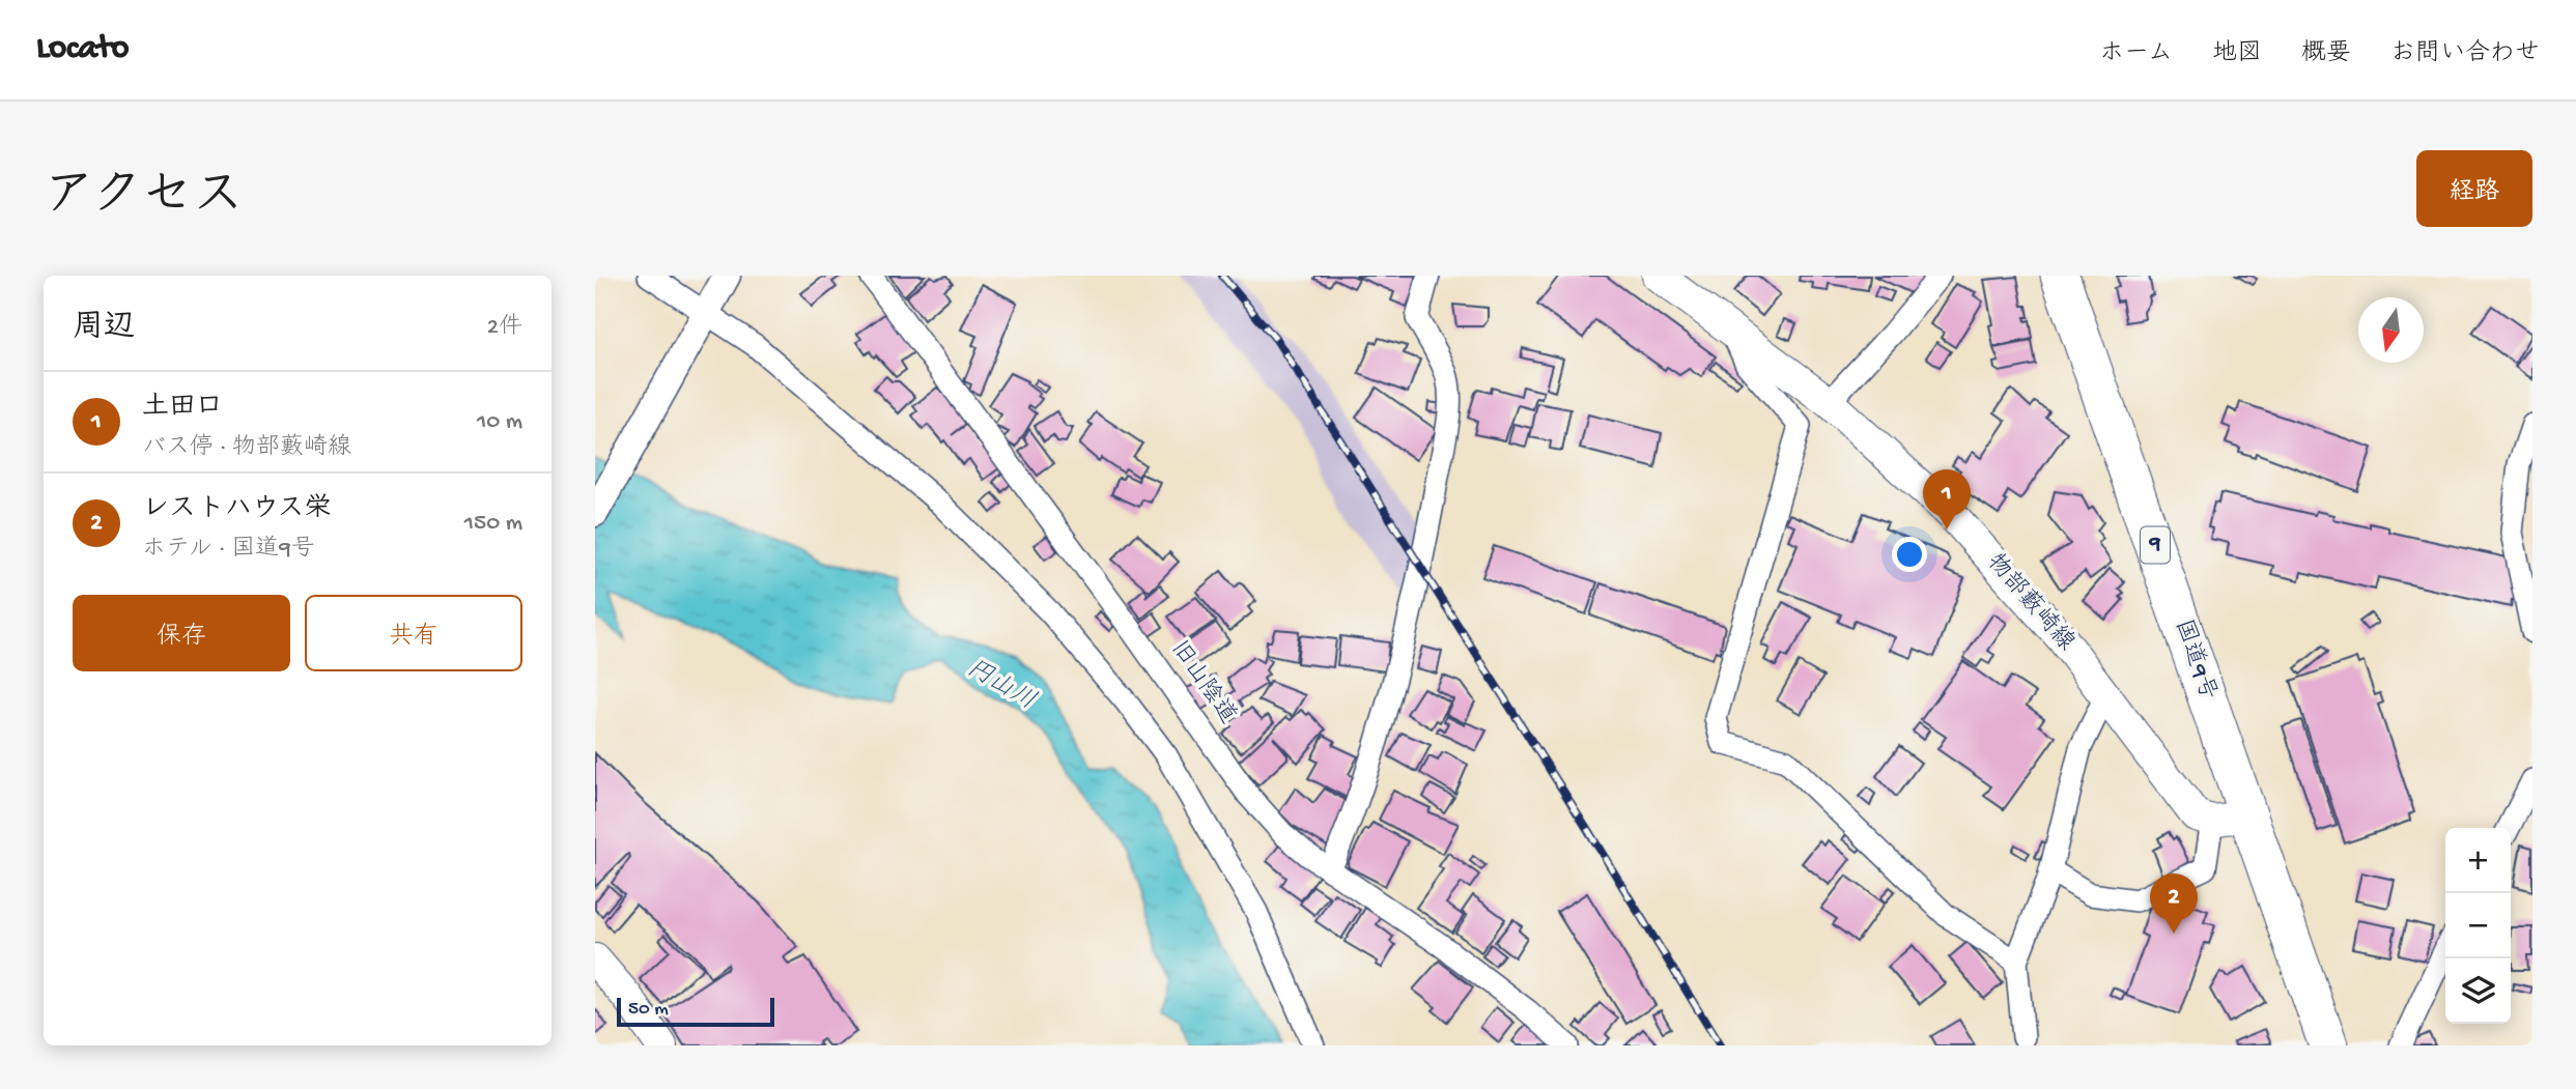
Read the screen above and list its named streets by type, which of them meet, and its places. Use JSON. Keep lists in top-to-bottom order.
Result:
{
  "streets": {
    "highway": ["9", "国道9号"],
    "main road": ["物部藪崎線"],
    "street": ["旧山陰道"]
  },
  "crossings": [
    ["物部藪崎線", "国道9号"]
  ],
  "water": ["円山川"],
  "scale_bar": "50 m",
  "north": "bottom",
  "page": {
    "header": "Locato",
    "nav": [
      "ホーム",
      "地図",
      "概要",
      "お問い合わせ"
    ],
    "title": "アクセス",
    "buttons": [
      "経路",
      ["保存", "共有"]
    ],
    "heading": ["周辺", "2件"],
    "list": [
      {
        "mark": "1",
        "name": "土田口",
        "note": "バス停 · 物部藪崎線",
        "value": "10 m"
      },
      {
        "mark": "2",
        "name": "レストハウス栄",
        "note": "ホテル · 国道9号",
        "value": "150 m"
      }
    ],
    "pins": ["1", "2"],
    "map_buttons": ["+", "−"],
    "scale": "50 m"
  }
}
